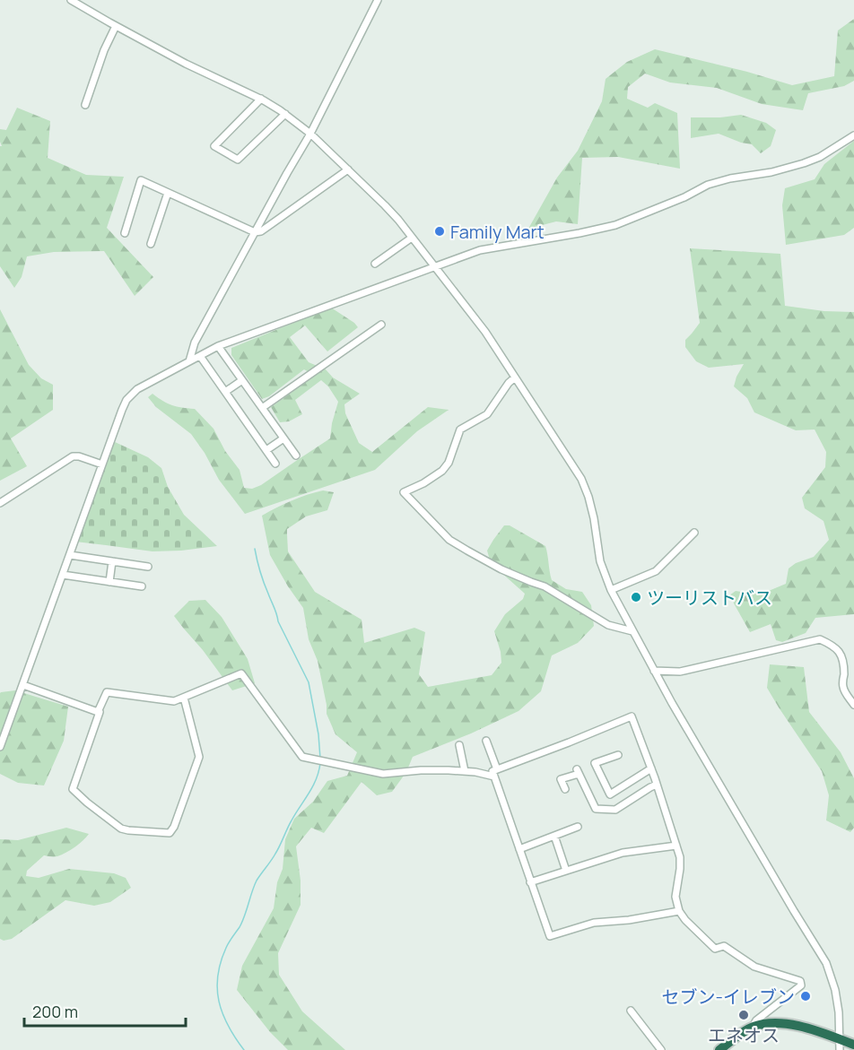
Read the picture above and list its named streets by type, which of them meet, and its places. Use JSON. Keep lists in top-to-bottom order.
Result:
{
  "places": [
    "Family Mart",
    "ツーリストバス",
    "セブン-イレブン",
    "エネオス"
  ],
  "scale_bar": "200 m"
}
